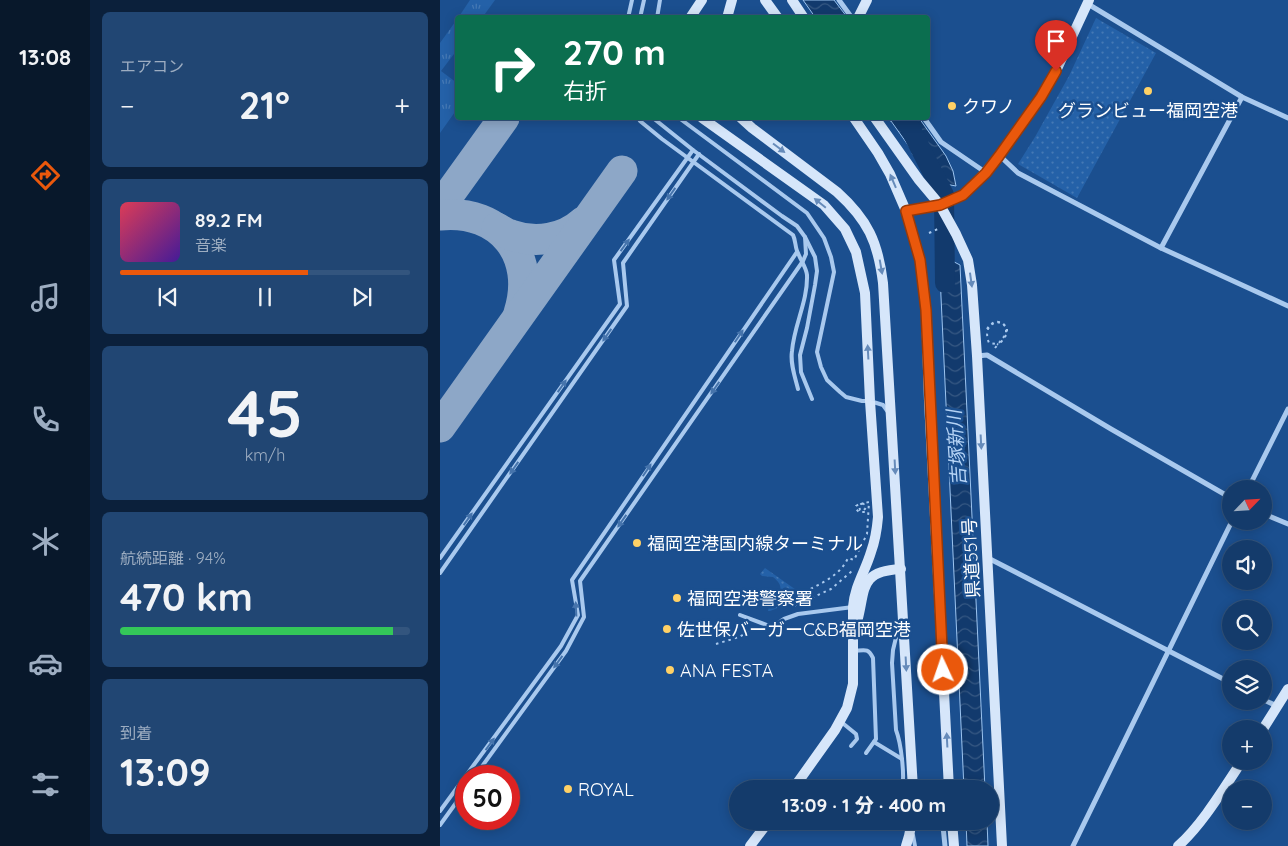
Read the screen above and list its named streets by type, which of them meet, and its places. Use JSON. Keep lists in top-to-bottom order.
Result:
{
  "streets": {
    "street": ["県道551号"]
  },
  "water": ["吉塚新川"],
  "places": [
    "グランビュー福岡空港",
    "クワノ",
    "福岡空港国内線ターミナル",
    "福岡空港警察署",
    "佐世保バーガーC&B福岡空港",
    "ANA FESTA",
    "ROYAL"
  ],
  "north": "top right",
  "page": {
    "tabs": "13:08",
    "tile": [
      "エアコン",
      ["45", "km/h"],
      ["航続距離 · 94%", "470 km"],
      ["到着", "13:09"]
    ],
    "turn": ["270 m", "右折"],
    "heat": ["−", "21°", "+"],
    "song": ["89.2 FM", "音楽"],
    "map_buttons": ["+", "−"],
    "limit": "50",
    "trip": "13:09 · 1 分 · 400 m"
  }
}
